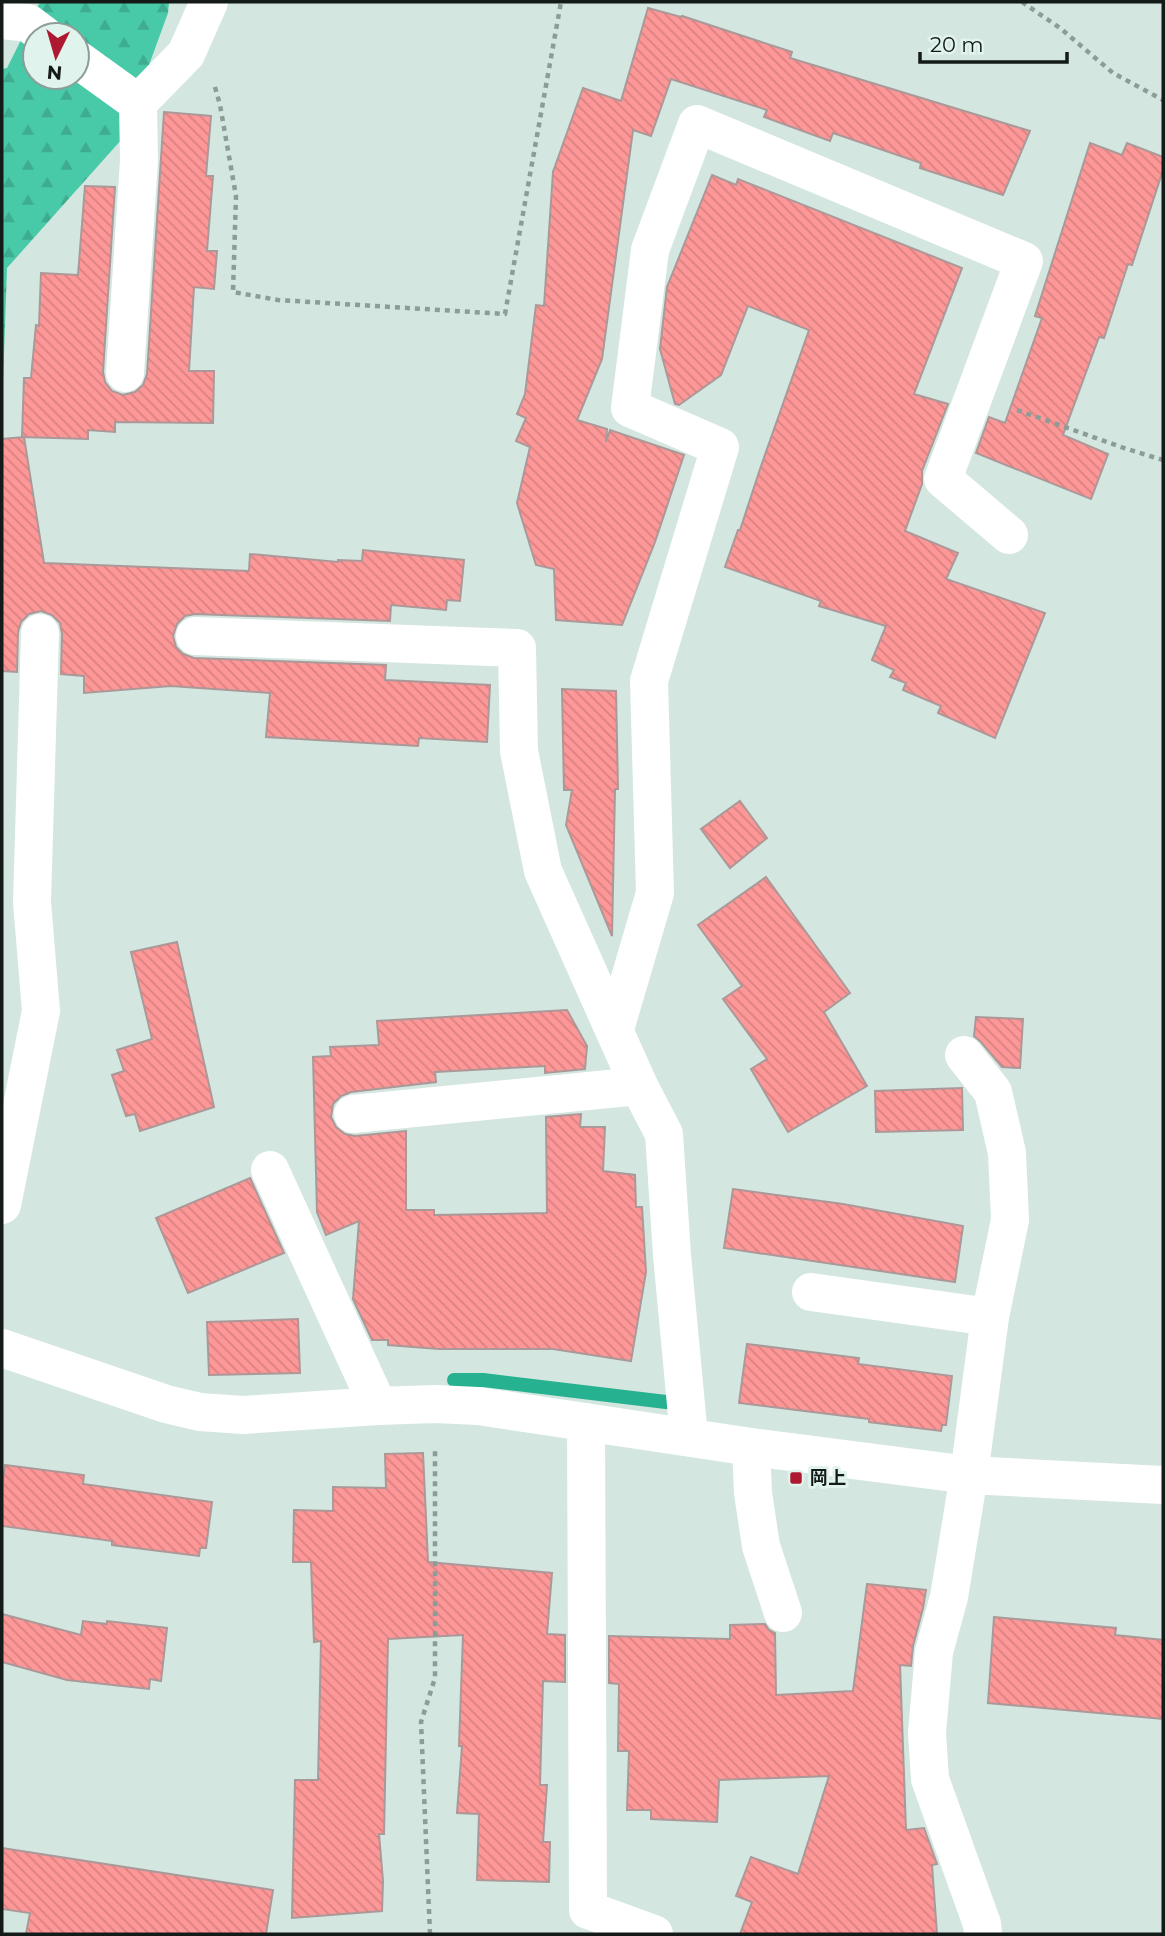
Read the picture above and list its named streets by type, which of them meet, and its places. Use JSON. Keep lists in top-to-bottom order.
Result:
{
  "places": {
    "transit": ["岡上"]
  },
  "scale_bar": "20 m",
  "north": "bottom"
}
